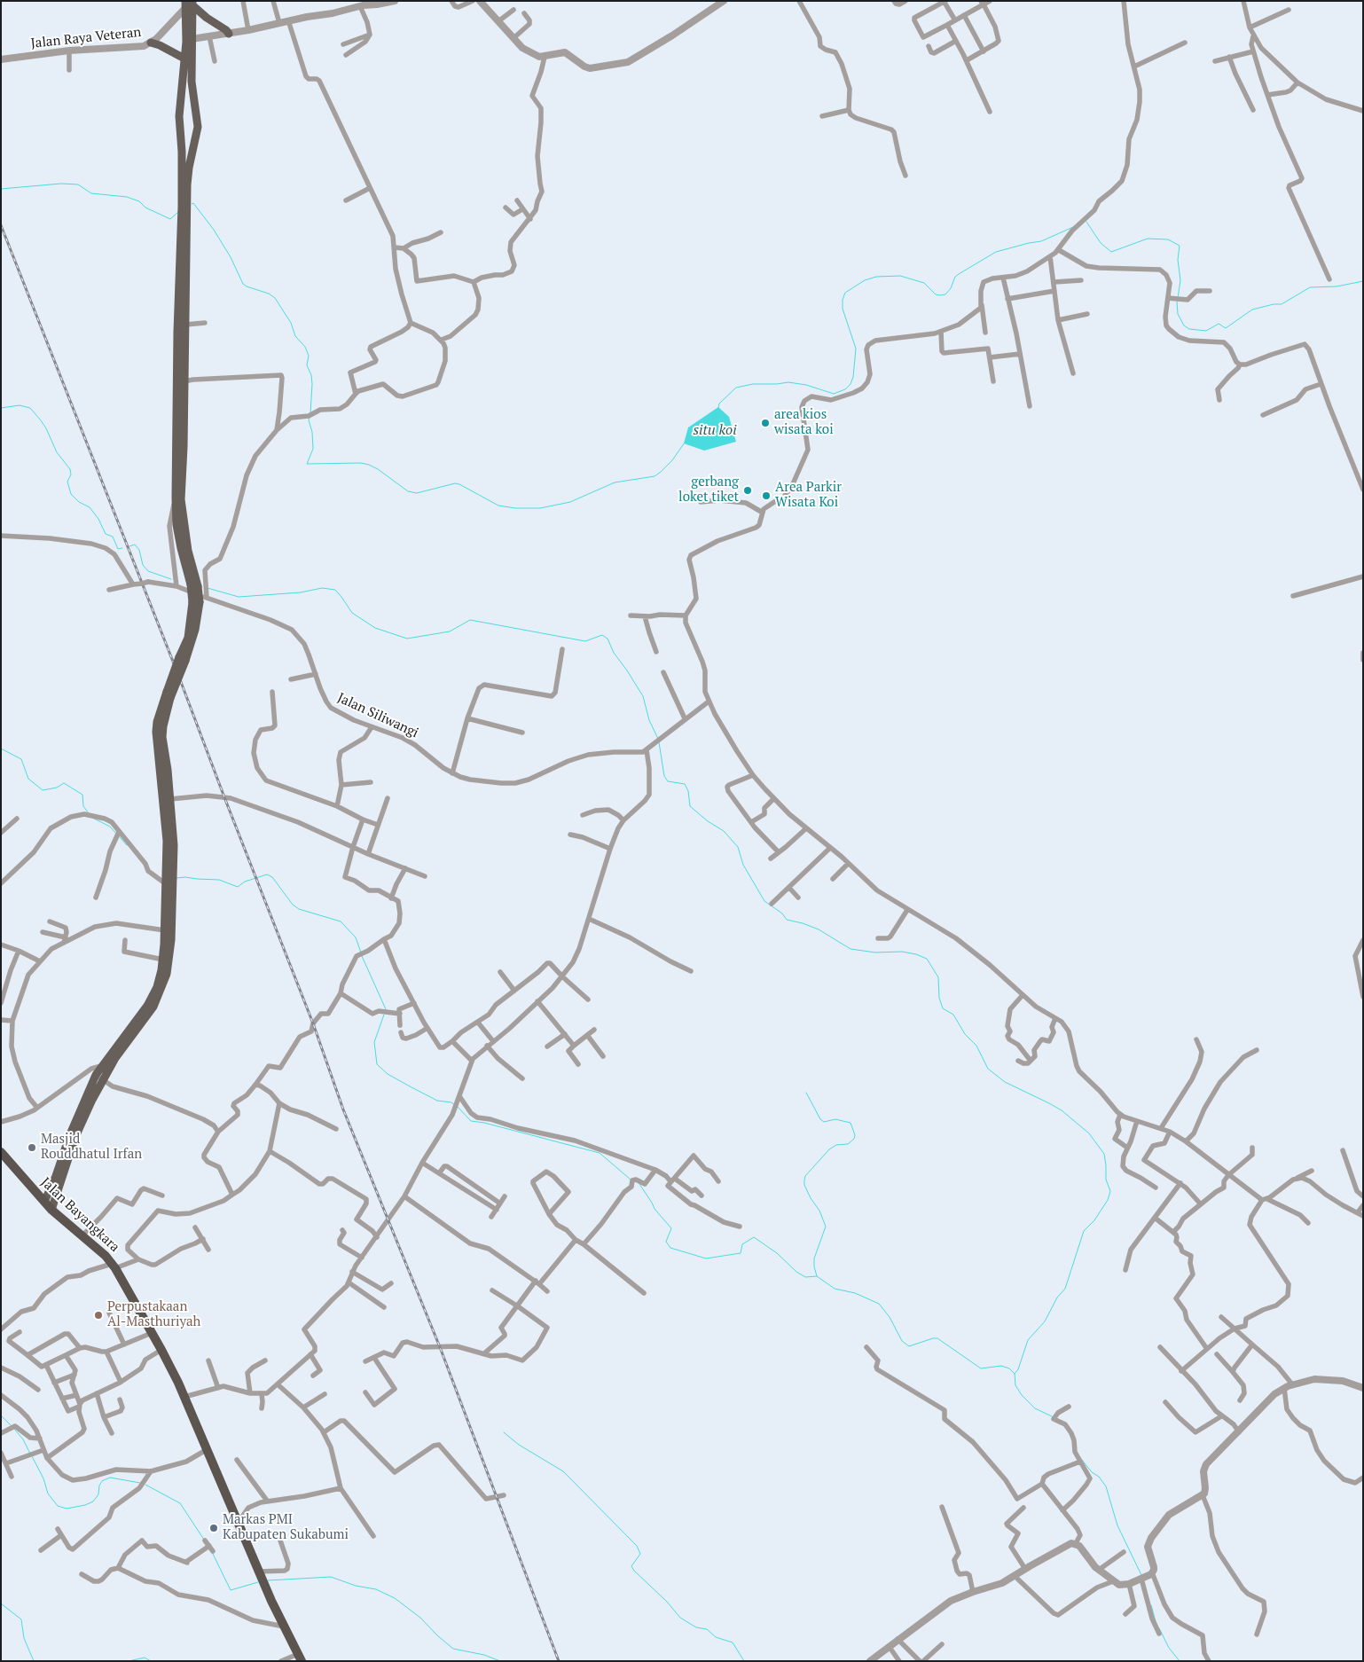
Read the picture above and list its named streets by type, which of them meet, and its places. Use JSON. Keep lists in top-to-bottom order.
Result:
{
  "streets": {
    "highway": ["Jalan Bayangkara"],
    "street": ["Jalan Raya Veteran", "Jalan Siliwangi"]
  },
  "water": ["situ koi"],
  "places": [
    "area kios wisata koi",
    "gerbang loket tiket",
    "Area Parkir Wisata Koi",
    "Masjid Rouddhatul Irfan",
    "Perpustakaan Al-Masthuriyah",
    "Markas PMI Kabupaten Sukabumi"
  ]
}
